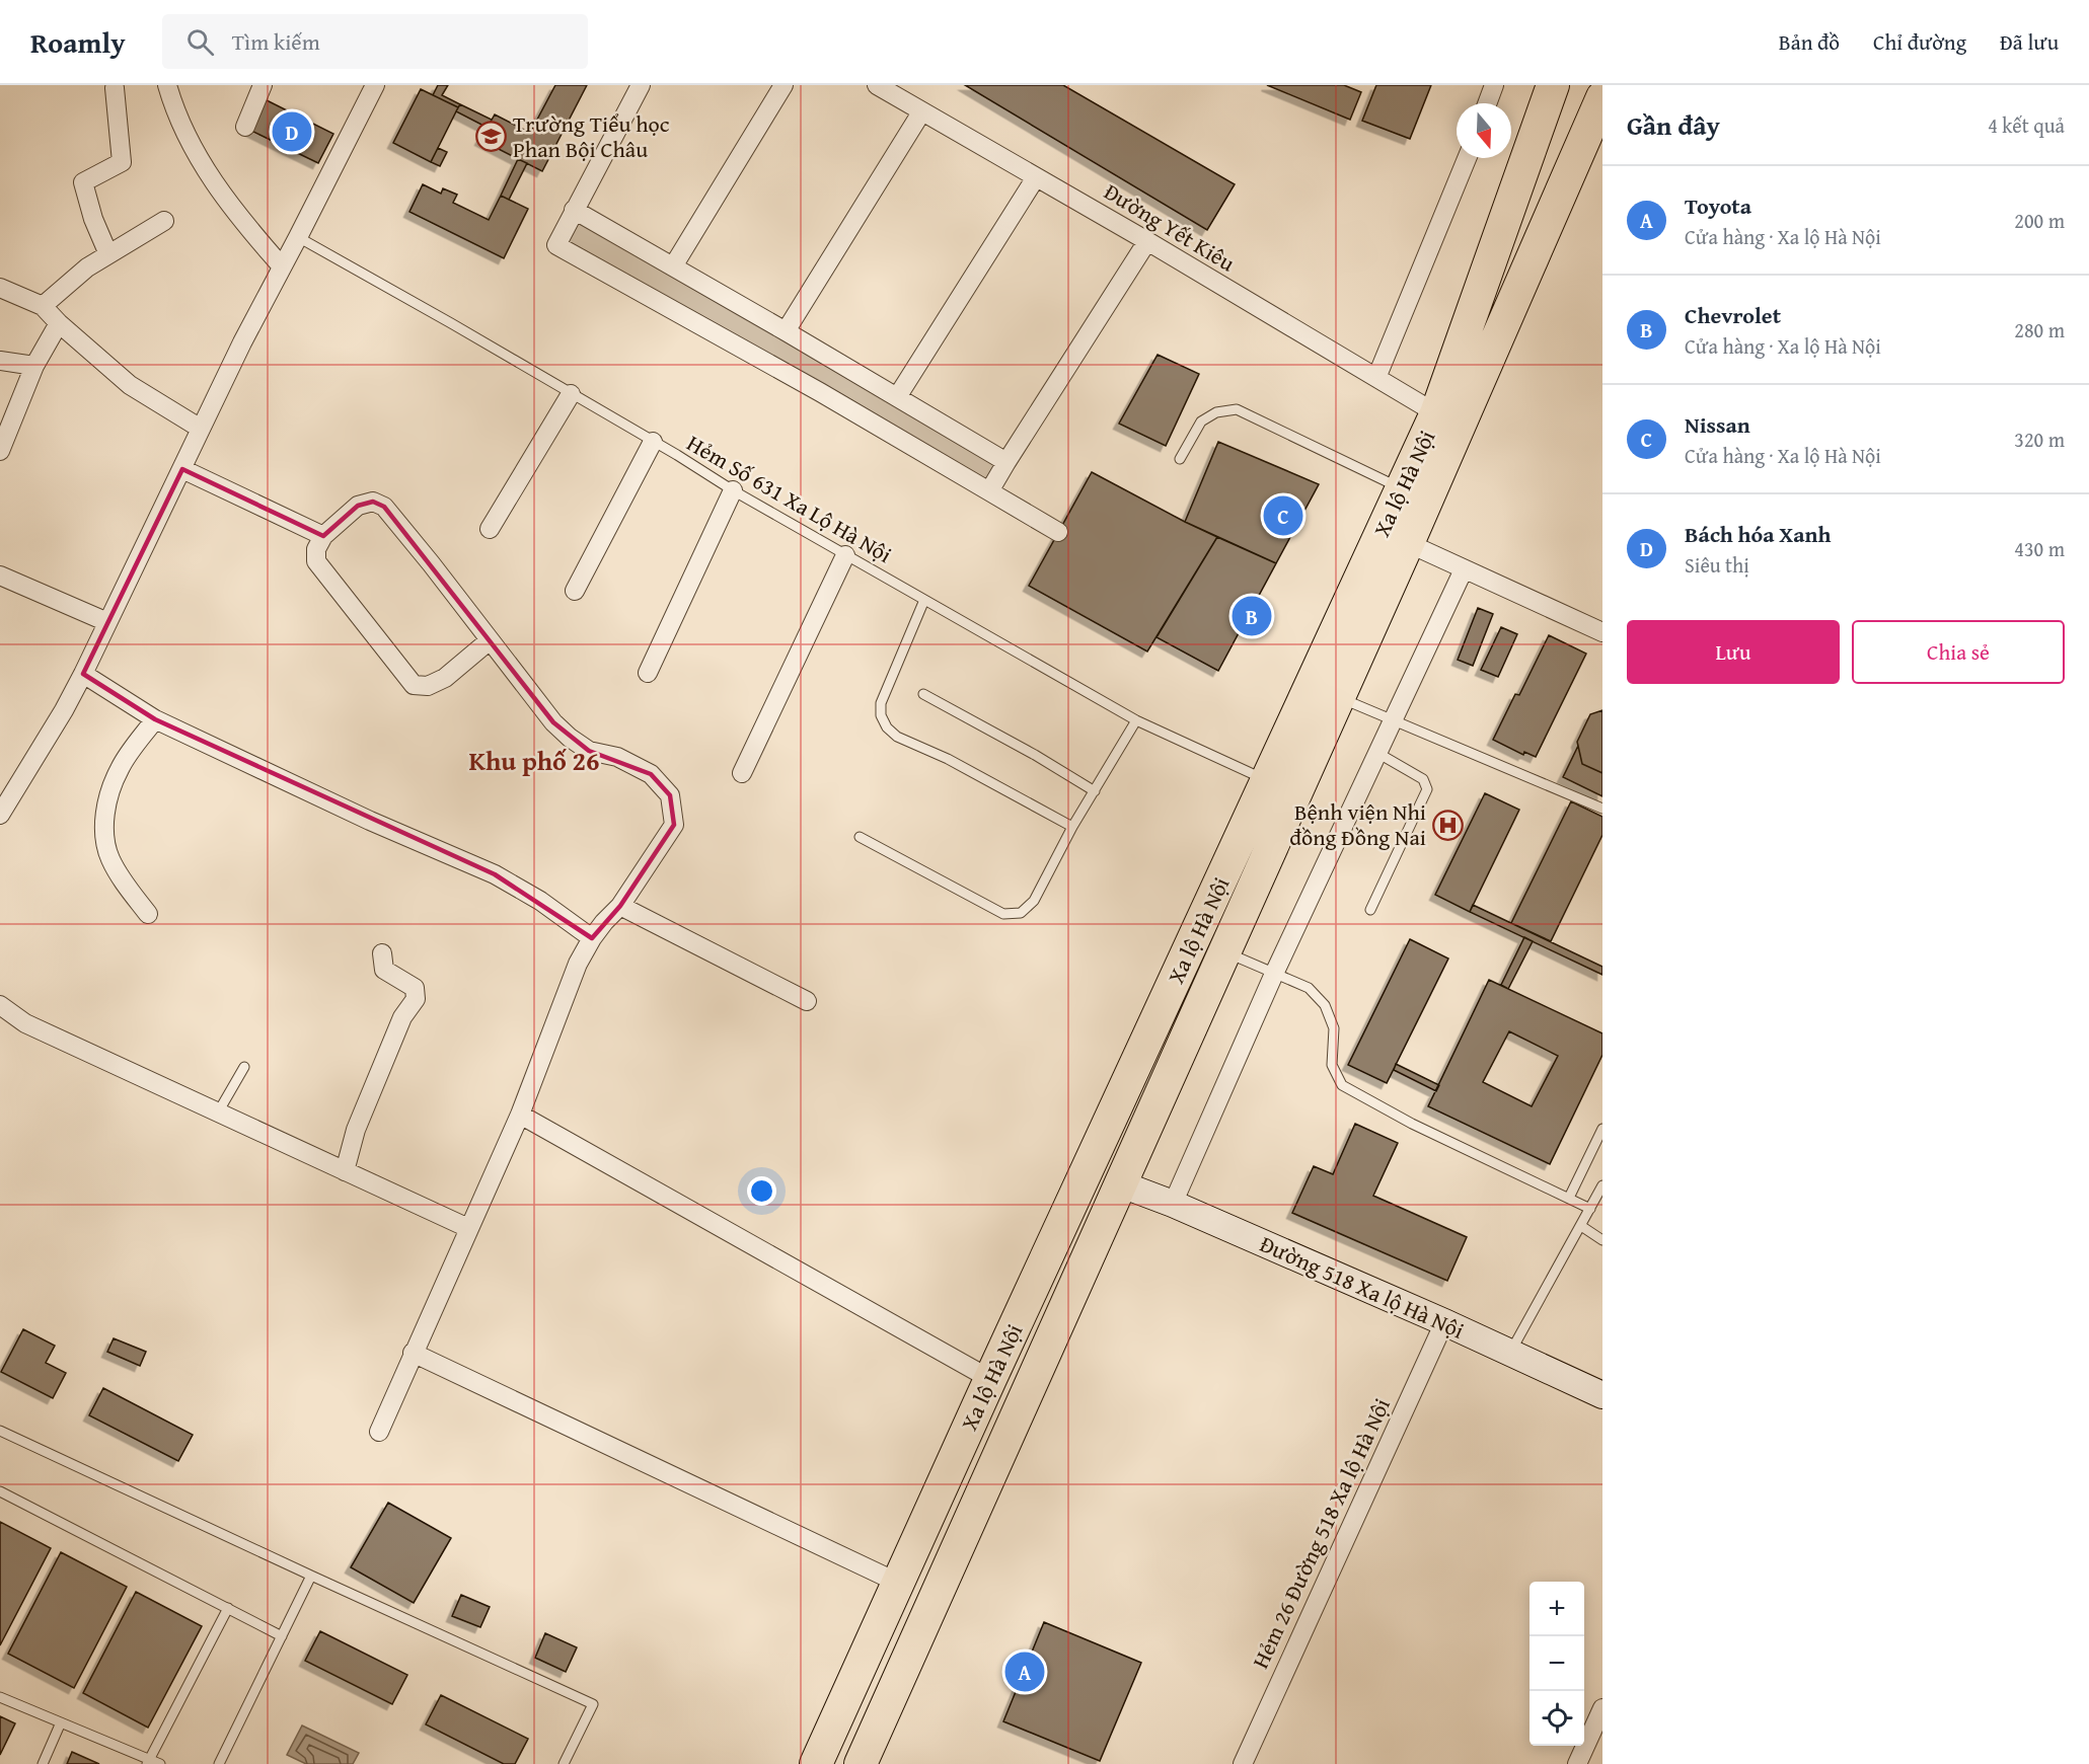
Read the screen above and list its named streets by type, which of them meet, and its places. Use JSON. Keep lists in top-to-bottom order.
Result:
{
  "streets": {
    "highway": ["Xa lộ Hà Nội"],
    "street": ["Đường Yết Kiêu", "Đường 518 Xa lộ Hà Nội", "Hẻm 26 Đường 518 Xa lộ Hà Nội"],
    "lane": ["Hẻm Số 631 Xa Lộ Hà Nội"]
  },
  "crossings": [
    ["Đường Yết Kiêu", "Xa lộ Hà Nội"],
    ["Xa lộ Hà Nội", "Hẻm Số 631 Xa Lộ Hà Nội"],
    ["Xa lộ Hà Nội", "Đường 518 Xa lộ Hà Nội"],
    ["Đường 518 Xa lộ Hà Nội", "Hẻm 26 Đường 518 Xa lộ Hà Nội"]
  ],
  "districts": ["Khu phố 26"],
  "places": {
    "school or university": ["Trường Tiểu học Phan Bội Châu"],
    "hospital": ["Bệnh viện Nhi đồng Đồng Nai"]
  },
  "north": "bottom",
  "page": {
    "header": "Roamly",
    "search": "Tìm kiếm",
    "nav": ["Bản đồ", "Chỉ đường", "Đã lưu"],
    "heading": ["Gần đây", "4 kết quả"],
    "pins": [
      "D",
      "C",
      "B",
      "A"
    ],
    "list": [
      {
        "mark": "A",
        "name": "Toyota",
        "note": "Cửa hàng · Xa lộ Hà Nội",
        "value": "200 m"
      },
      {
        "mark": "B",
        "name": "Chevrolet",
        "note": "Cửa hàng · Xa lộ Hà Nội",
        "value": "280 m"
      },
      {
        "mark": "C",
        "name": "Nissan",
        "note": "Cửa hàng · Xa lộ Hà Nội",
        "value": "320 m"
      },
      {
        "mark": "D",
        "name": "Bách hóa Xanh",
        "note": "Siêu thị",
        "value": "430 m"
      }
    ],
    "buttons": ["Lưu", "Chia sẻ"],
    "map_buttons": ["+", "−"]
  }
}
